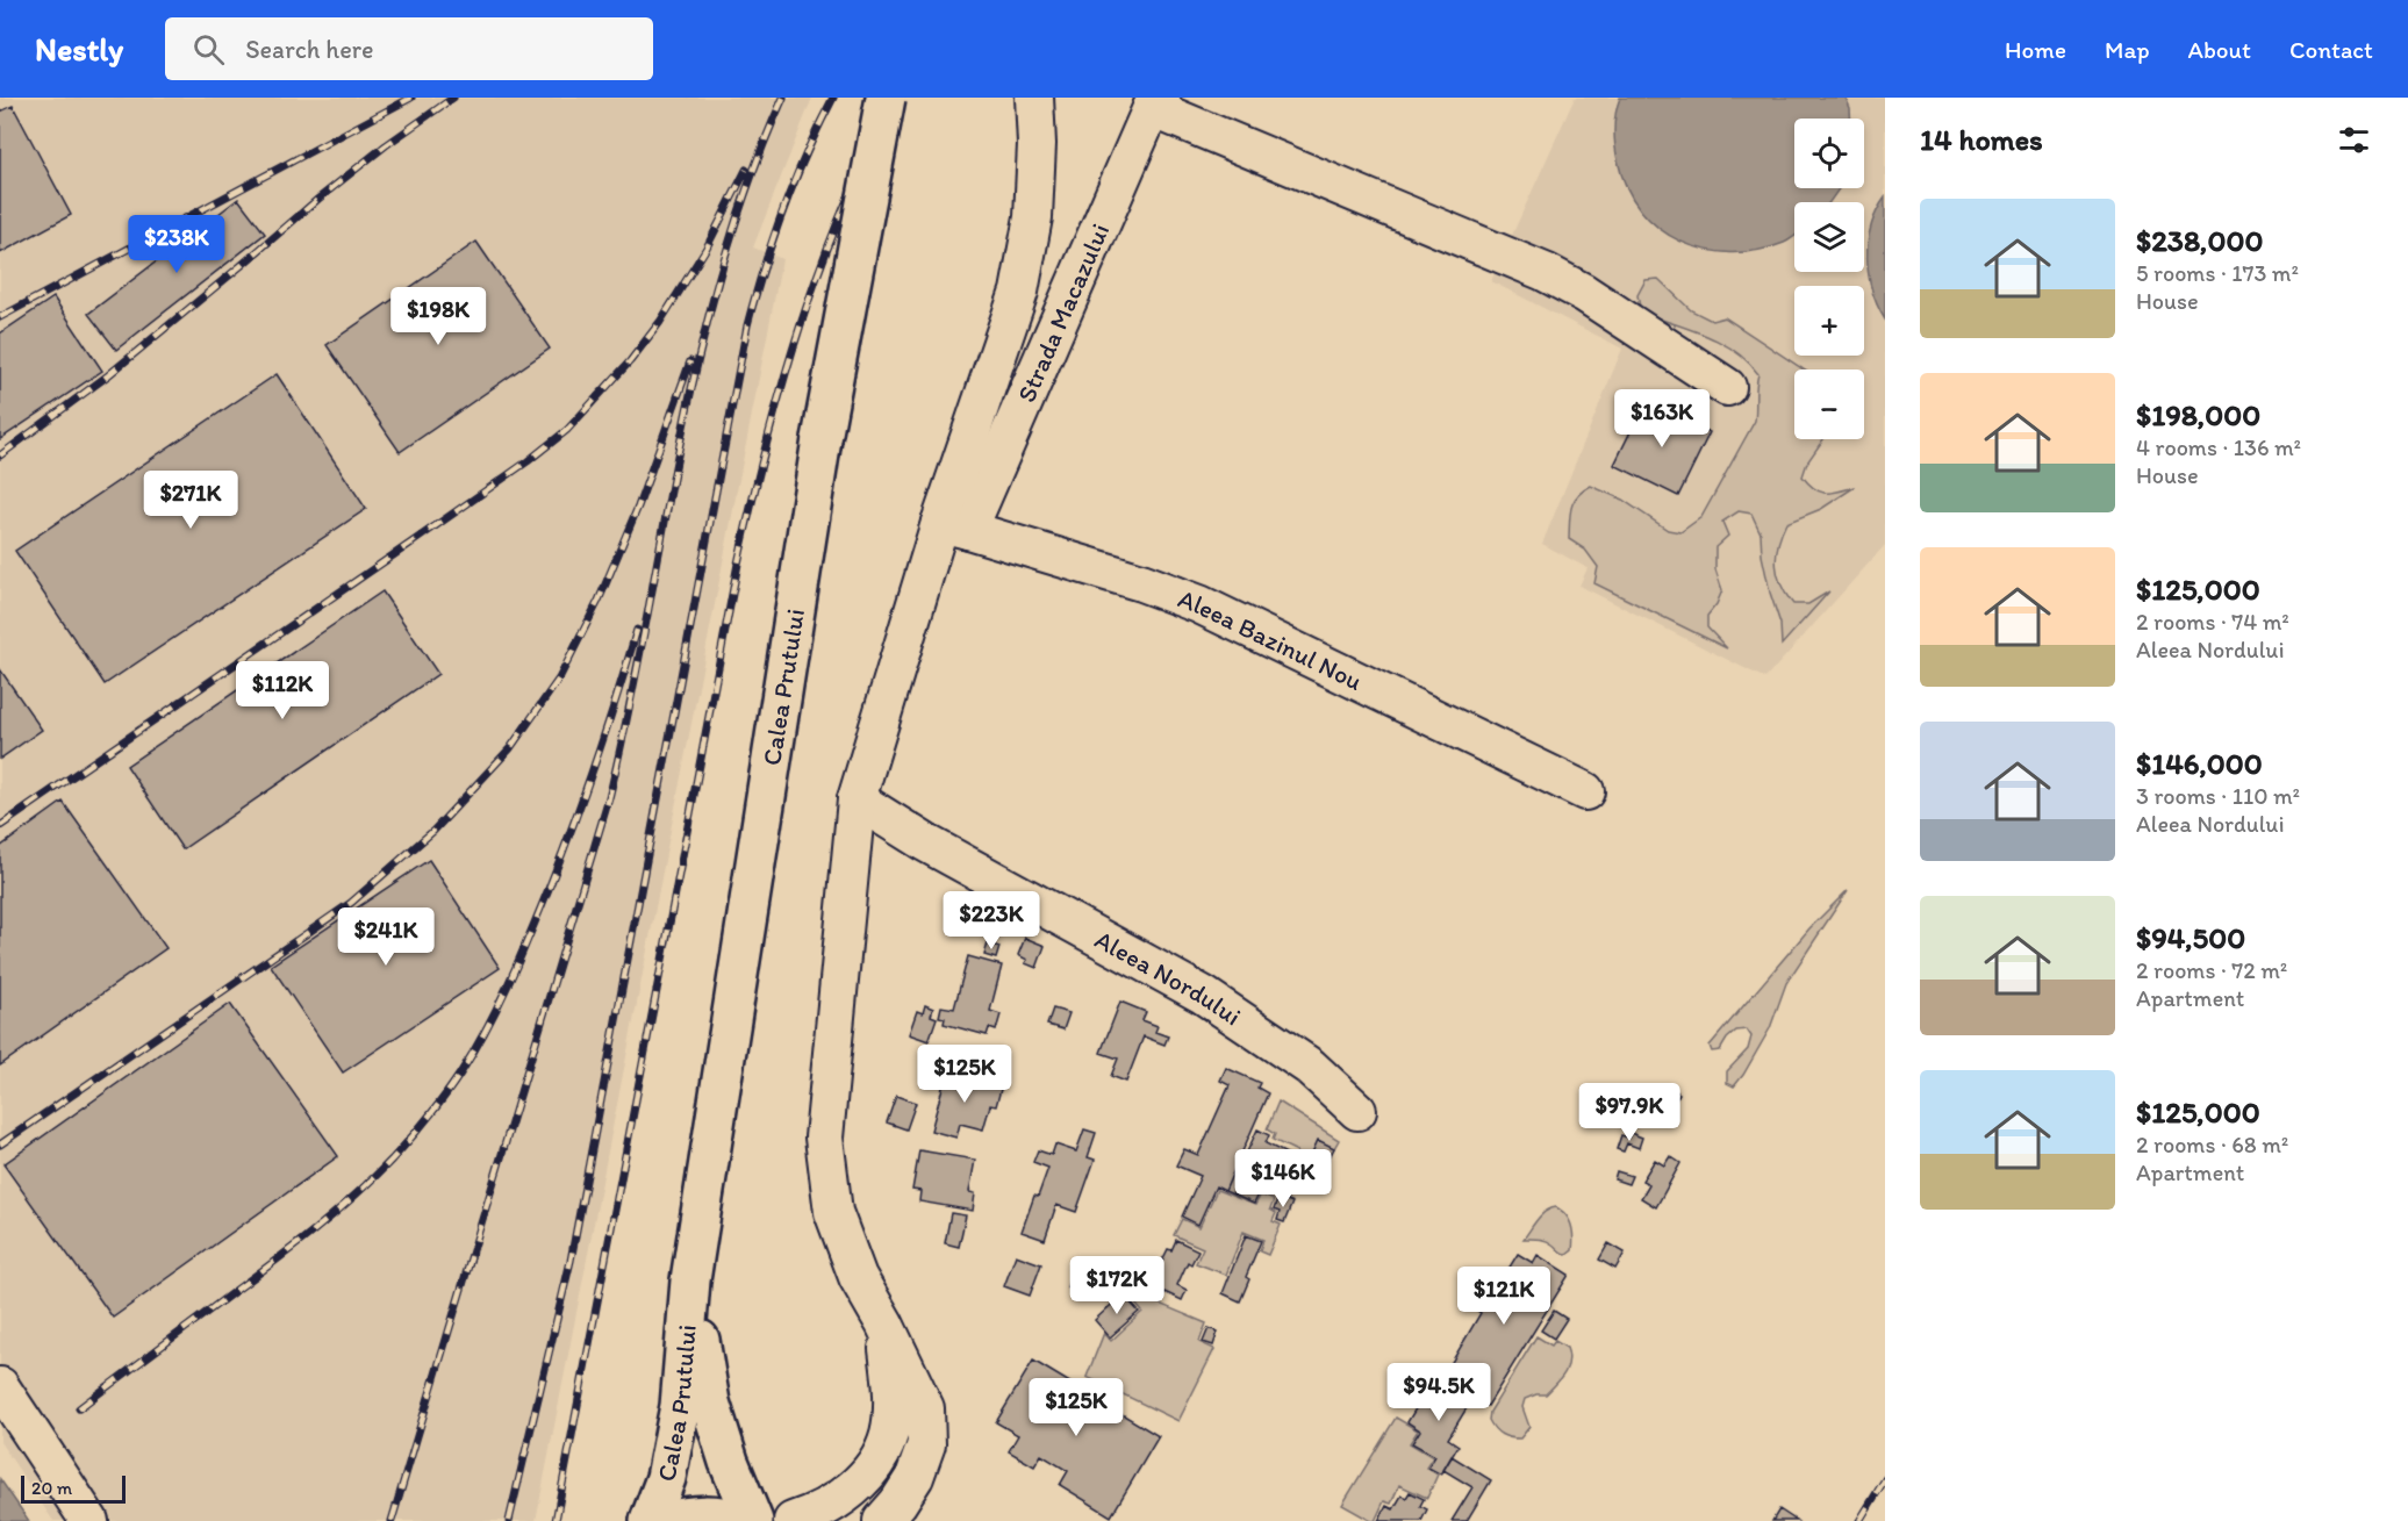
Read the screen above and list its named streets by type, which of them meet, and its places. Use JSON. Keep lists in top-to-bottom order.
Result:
{
  "streets": {
    "highway": ["Calea Prutului"],
    "street": ["Strada Macazului", "Aleea Bazinul Nou", "Aleea Nordului"]
  },
  "crossings": [
    ["Strada Macazului", "Aleea Bazinul Nou"]
  ],
  "scale_bar": "20 m",
  "page": {
    "header": "Nestly",
    "search": "Search here",
    "nav": [
      "Home",
      "Map",
      "About",
      "Contact"
    ],
    "heading": "14 homes",
    "map_buttons": ["+", "−"],
    "list": [
      {
        "name": "$238,000",
        "note": "5 rooms · 173 m² · House"
      },
      {
        "name": "$198,000",
        "note": "4 rooms · 136 m² · House"
      },
      {
        "name": "$125,000",
        "note": "2 rooms · 74 m² · Aleea Nordului"
      },
      {
        "name": "$146,000",
        "note": "3 rooms · 110 m² · Aleea Nordului"
      },
      {
        "name": "$94,500",
        "note": "2 rooms · 72 m² · Apartment"
      },
      {
        "name": "$125,000",
        "note": "2 rooms · 68 m² · Apartment"
      }
    ],
    "price": [
      "$238K",
      "$198K",
      "$163K",
      "$271K",
      "$112K",
      "$223K",
      "$241K",
      "$125K",
      "$97.9K",
      "$146K",
      "$172K",
      "$121K",
      "$94.5K",
      "$125K"
    ],
    "scale": "20 m"
  }
}
